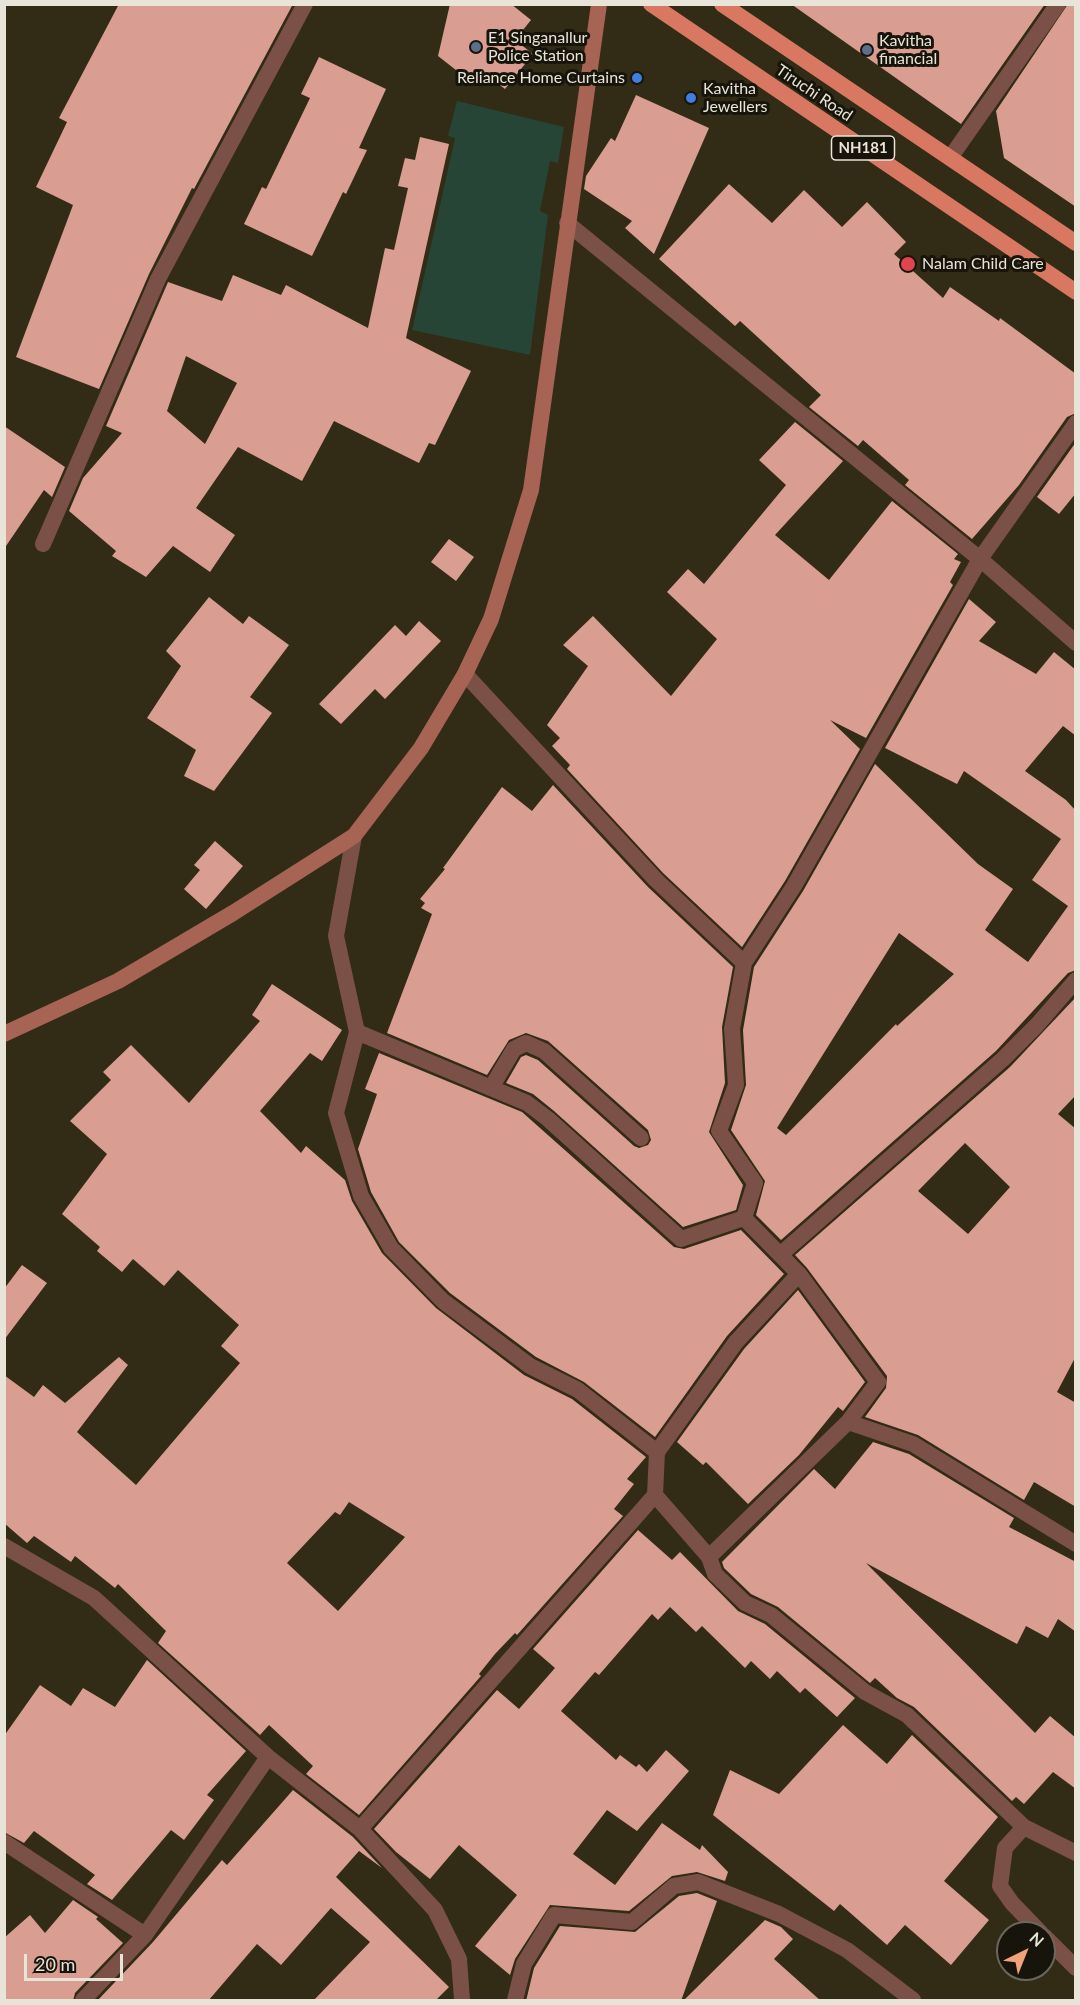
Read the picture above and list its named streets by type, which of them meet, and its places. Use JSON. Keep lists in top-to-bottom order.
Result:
{
  "streets": {
    "highway": ["Tiruchi Road", "NH181"]
  },
  "places": [
    "E1 Singanallur Police Station",
    "Kavitha financial",
    "Reliance Home Curtains",
    "Kavitha Jewellers",
    "Nalam Child Care"
  ],
  "scale_bar": "20 m",
  "north": "top right"
}
